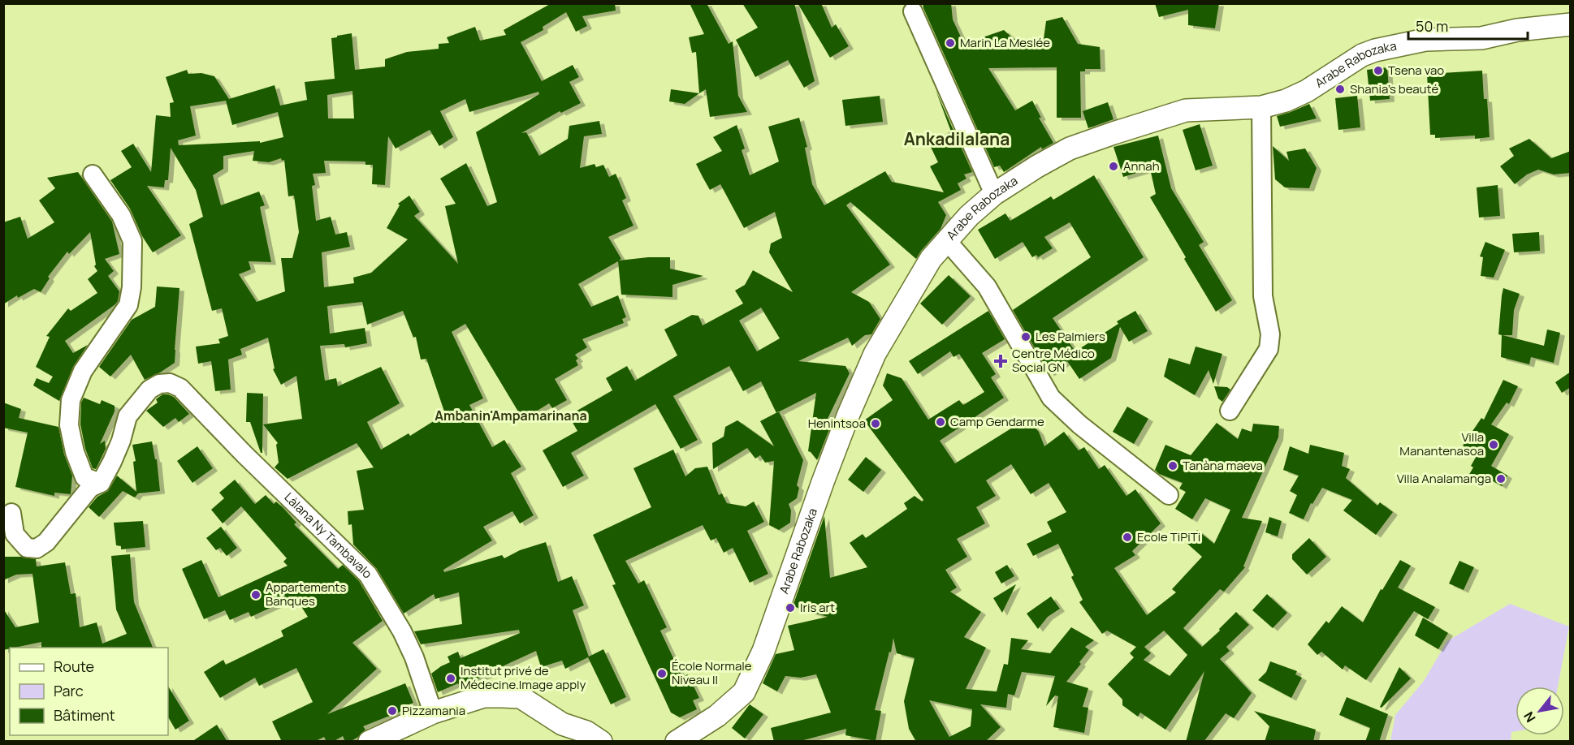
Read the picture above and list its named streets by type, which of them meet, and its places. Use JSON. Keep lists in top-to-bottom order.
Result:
{
  "streets": {
    "street": ["Arabe Rabozaka", "Làlana Ny Tambavalo"]
  },
  "districts": ["Ankadilalana", "Ambanin'Ampamarinana"],
  "places": {
    "other": [
      "Marin La Meslée",
      "Tsena vao",
      "Shania's beauté",
      "Annah",
      "Les Palmiers",
      "Camp Gendarme",
      "Henintsoa",
      "Villa Manantenasoa",
      "Tanàna maeva",
      "Villa Analamanga",
      "Ecole TiPiTi",
      "Appartements Banques",
      "Iris art",
      "École Normale Niveau II",
      "Institut privé de Médecine.Image apply",
      "Pizzamania"
    ],
    "health": ["Centre Médico Social GN"]
  },
  "legend": ["Route", "Parc", "Bâtiment"],
  "scale_bar": "50 m",
  "north": "bottom left"
}
